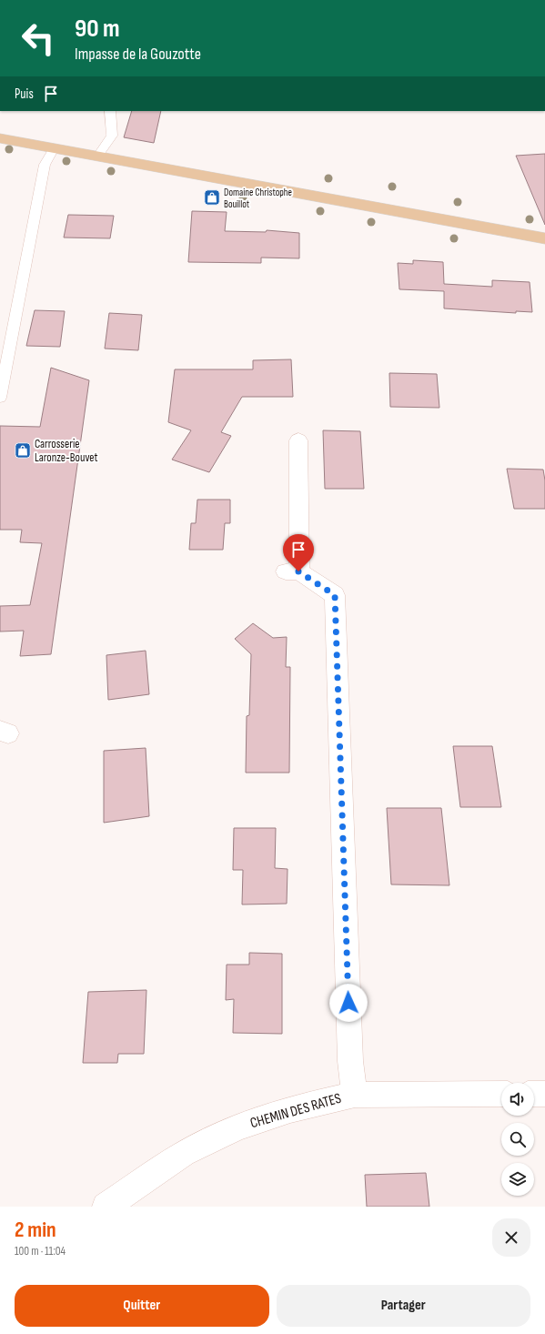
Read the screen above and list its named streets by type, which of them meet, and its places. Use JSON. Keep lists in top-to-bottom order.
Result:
{
  "streets": {
    "street": ["CHEMIN DES RATES"]
  },
  "places": {
    "shop": ["Domaine Christophe Bouillot", "Carrosserie Laronze-Bouvet"]
  },
  "page": {
    "turn": ["90 m", "Impasse de la Gouzotte"],
    "then": "Puis",
    "heading": ["2 min", "100 m · 11:04"],
    "buttons": ["Quitter", "Partager"]
  }
}
